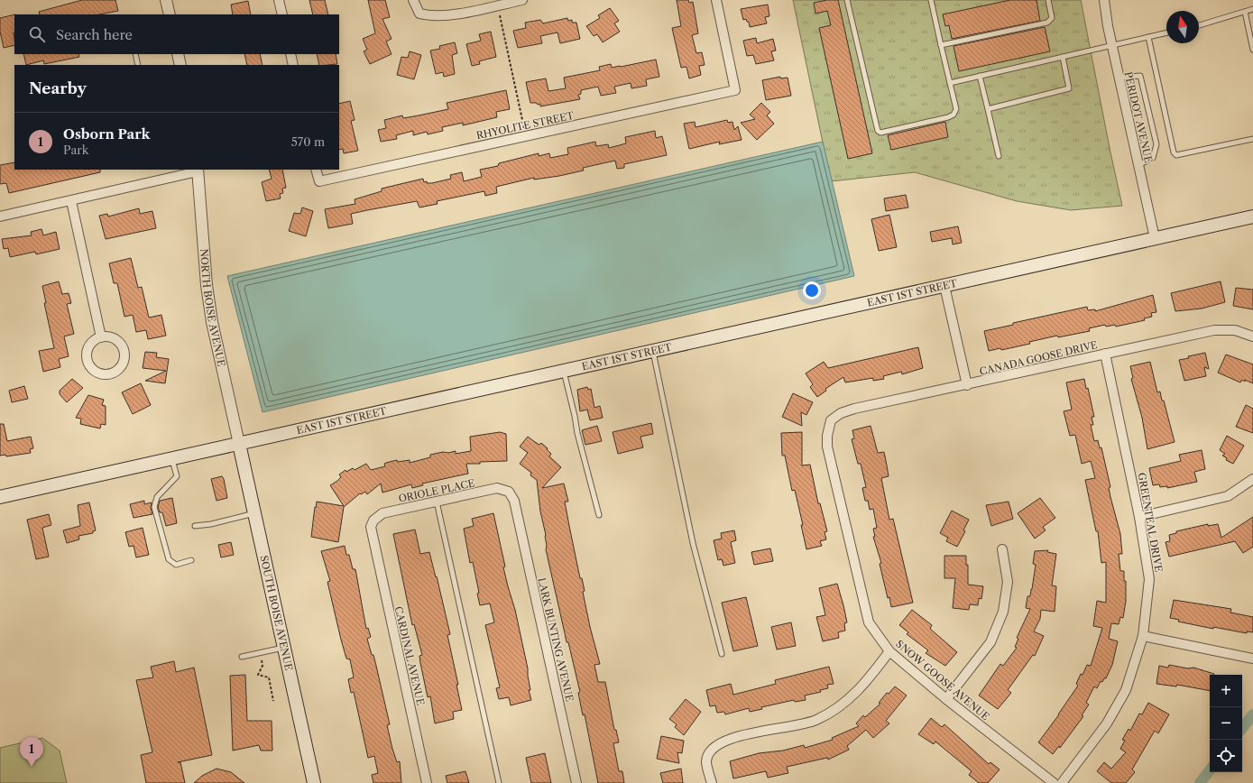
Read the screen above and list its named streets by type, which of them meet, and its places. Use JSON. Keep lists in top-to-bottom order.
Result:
{
  "streets": {
    "main road": ["EAST 1ST STREET", "SOUTH BOISE AVENUE"],
    "street": [
      "PERIDOT AVENUE",
      "RHYOLITE STREET",
      "NORTH BOISE AVENUE",
      "CANADA GOOSE DRIVE",
      "ORIOLE PLACE",
      "GREENTEAL DRIVE",
      "LARK BUNTING AVENUE",
      "CARDINAL AVENUE",
      "SNOW GOOSE AVENUE"
    ]
  },
  "crossings": [
    ["PERIDOT AVENUE", "EAST 1ST STREET"],
    ["EAST 1ST STREET", "NORTH BOISE AVENUE"],
    ["EAST 1ST STREET", "SOUTH BOISE AVENUE"],
    ["NORTH BOISE AVENUE", "SOUTH BOISE AVENUE"],
    ["CANADA GOOSE DRIVE", "GREENTEAL DRIVE"],
    ["CANADA GOOSE DRIVE", "SNOW GOOSE AVENUE"],
    ["ORIOLE PLACE", "LARK BUNTING AVENUE"],
    ["ORIOLE PLACE", "CARDINAL AVENUE"]
  ],
  "north": "top",
  "page": {
    "search": "Search here",
    "heading": "Nearby",
    "list": [
      {
        "mark": "1",
        "name": "Osborn Park",
        "note": "Park",
        "value": "570 m"
      }
    ],
    "map_buttons": ["+", "−"],
    "pins": "1"
  }
}
